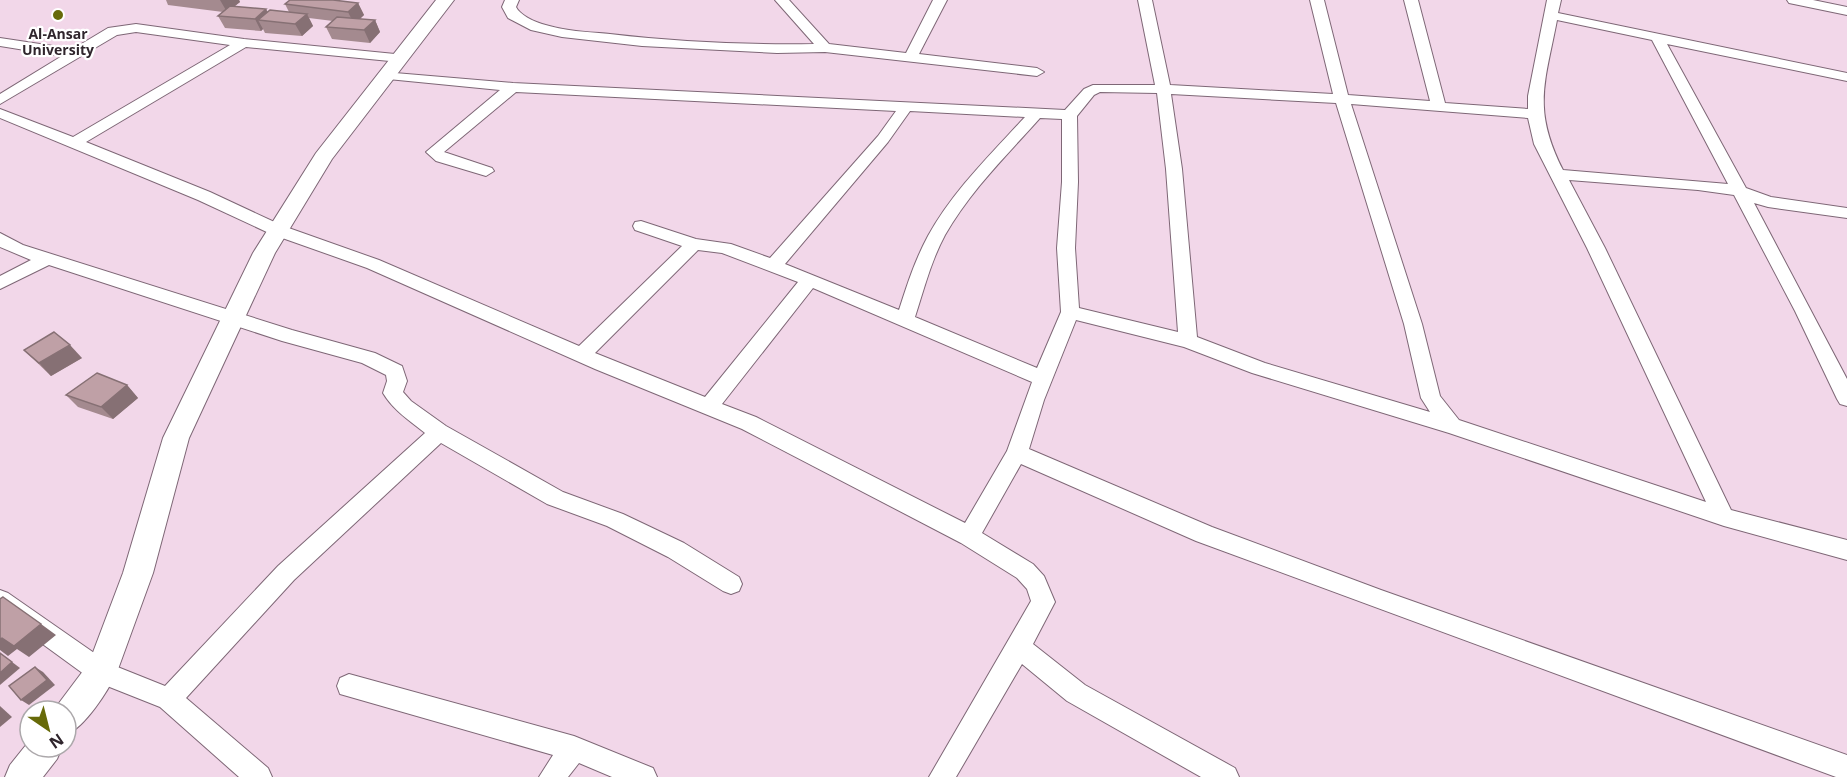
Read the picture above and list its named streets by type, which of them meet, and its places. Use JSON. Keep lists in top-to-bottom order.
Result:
{
  "places": ["Al-Ansar University"],
  "north": "bottom right"
}
